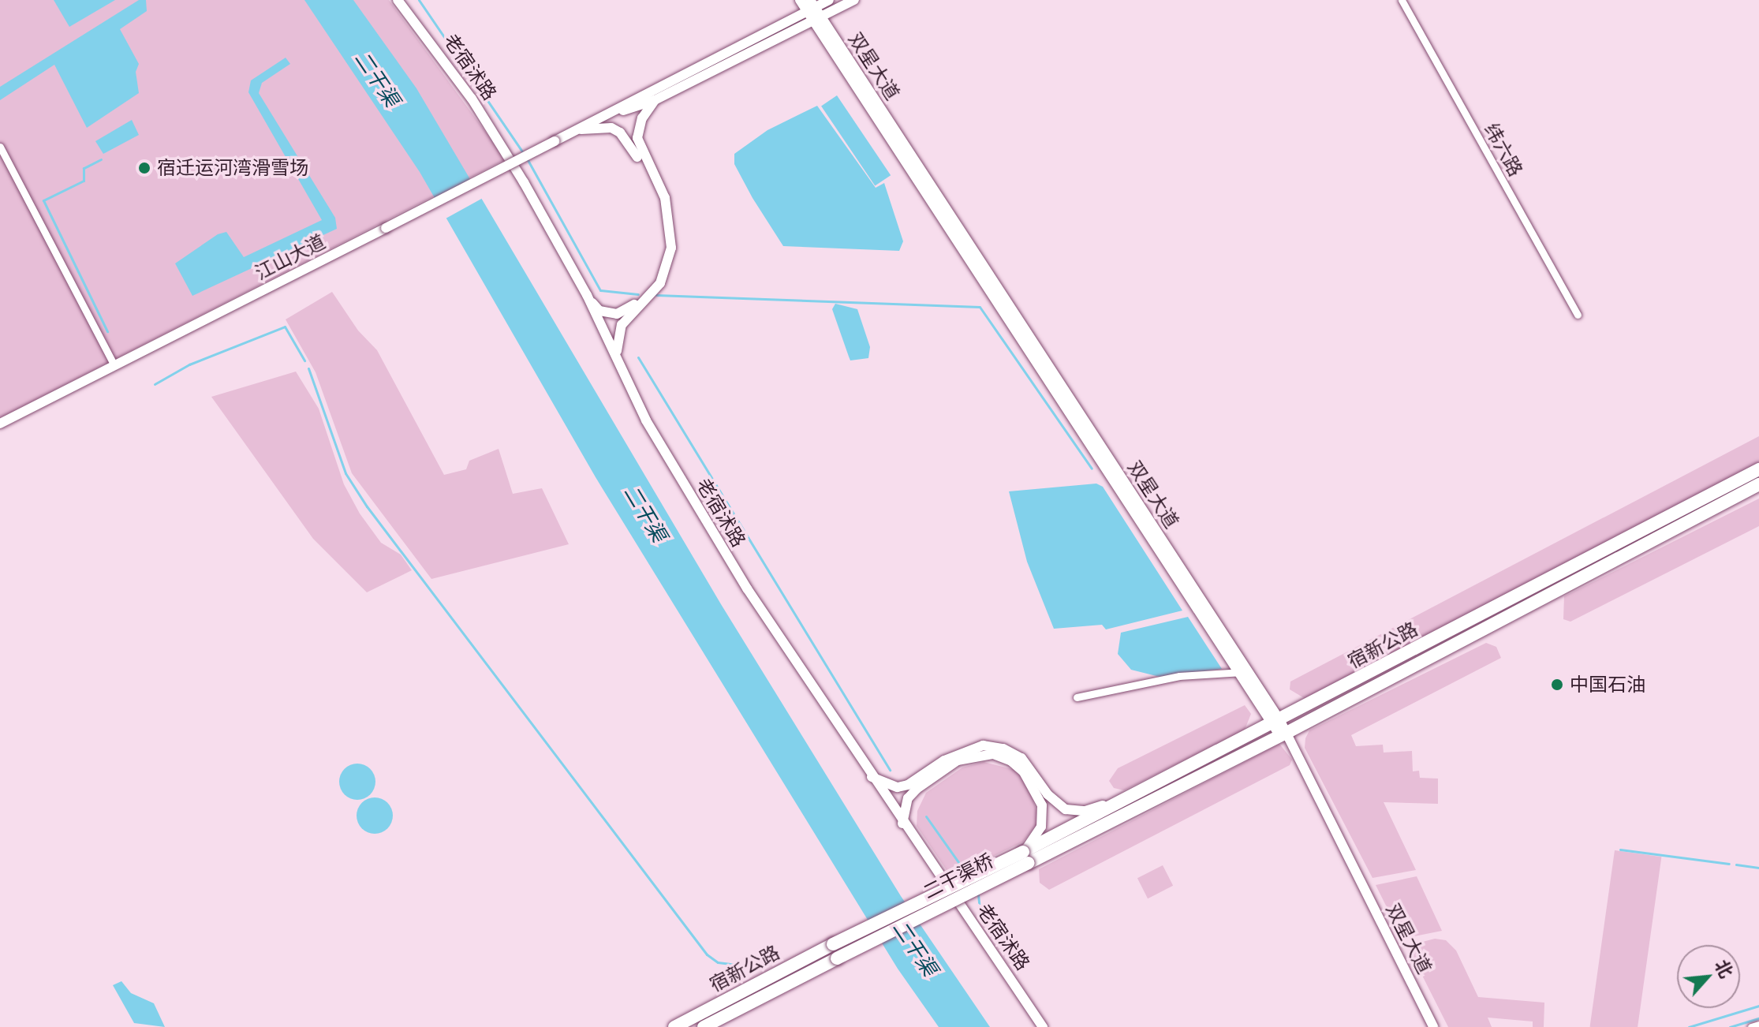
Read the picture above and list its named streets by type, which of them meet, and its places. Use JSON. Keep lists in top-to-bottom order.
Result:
{
  "streets": {
    "highway": ["宿新公路", "二干渠桥"],
    "main road": ["双星大道", "老宿沭路", "江山大道"],
    "street": ["纬六路"]
  },
  "crossings": [
    ["双星大道", "江山大道"],
    ["双星大道", "宿新公路"],
    ["宿新公路", "二干渠桥"]
  ],
  "water": ["二干渠"],
  "places": ["宿迁运河湾滑雪场", "中国石油"],
  "north": "top right"
}
